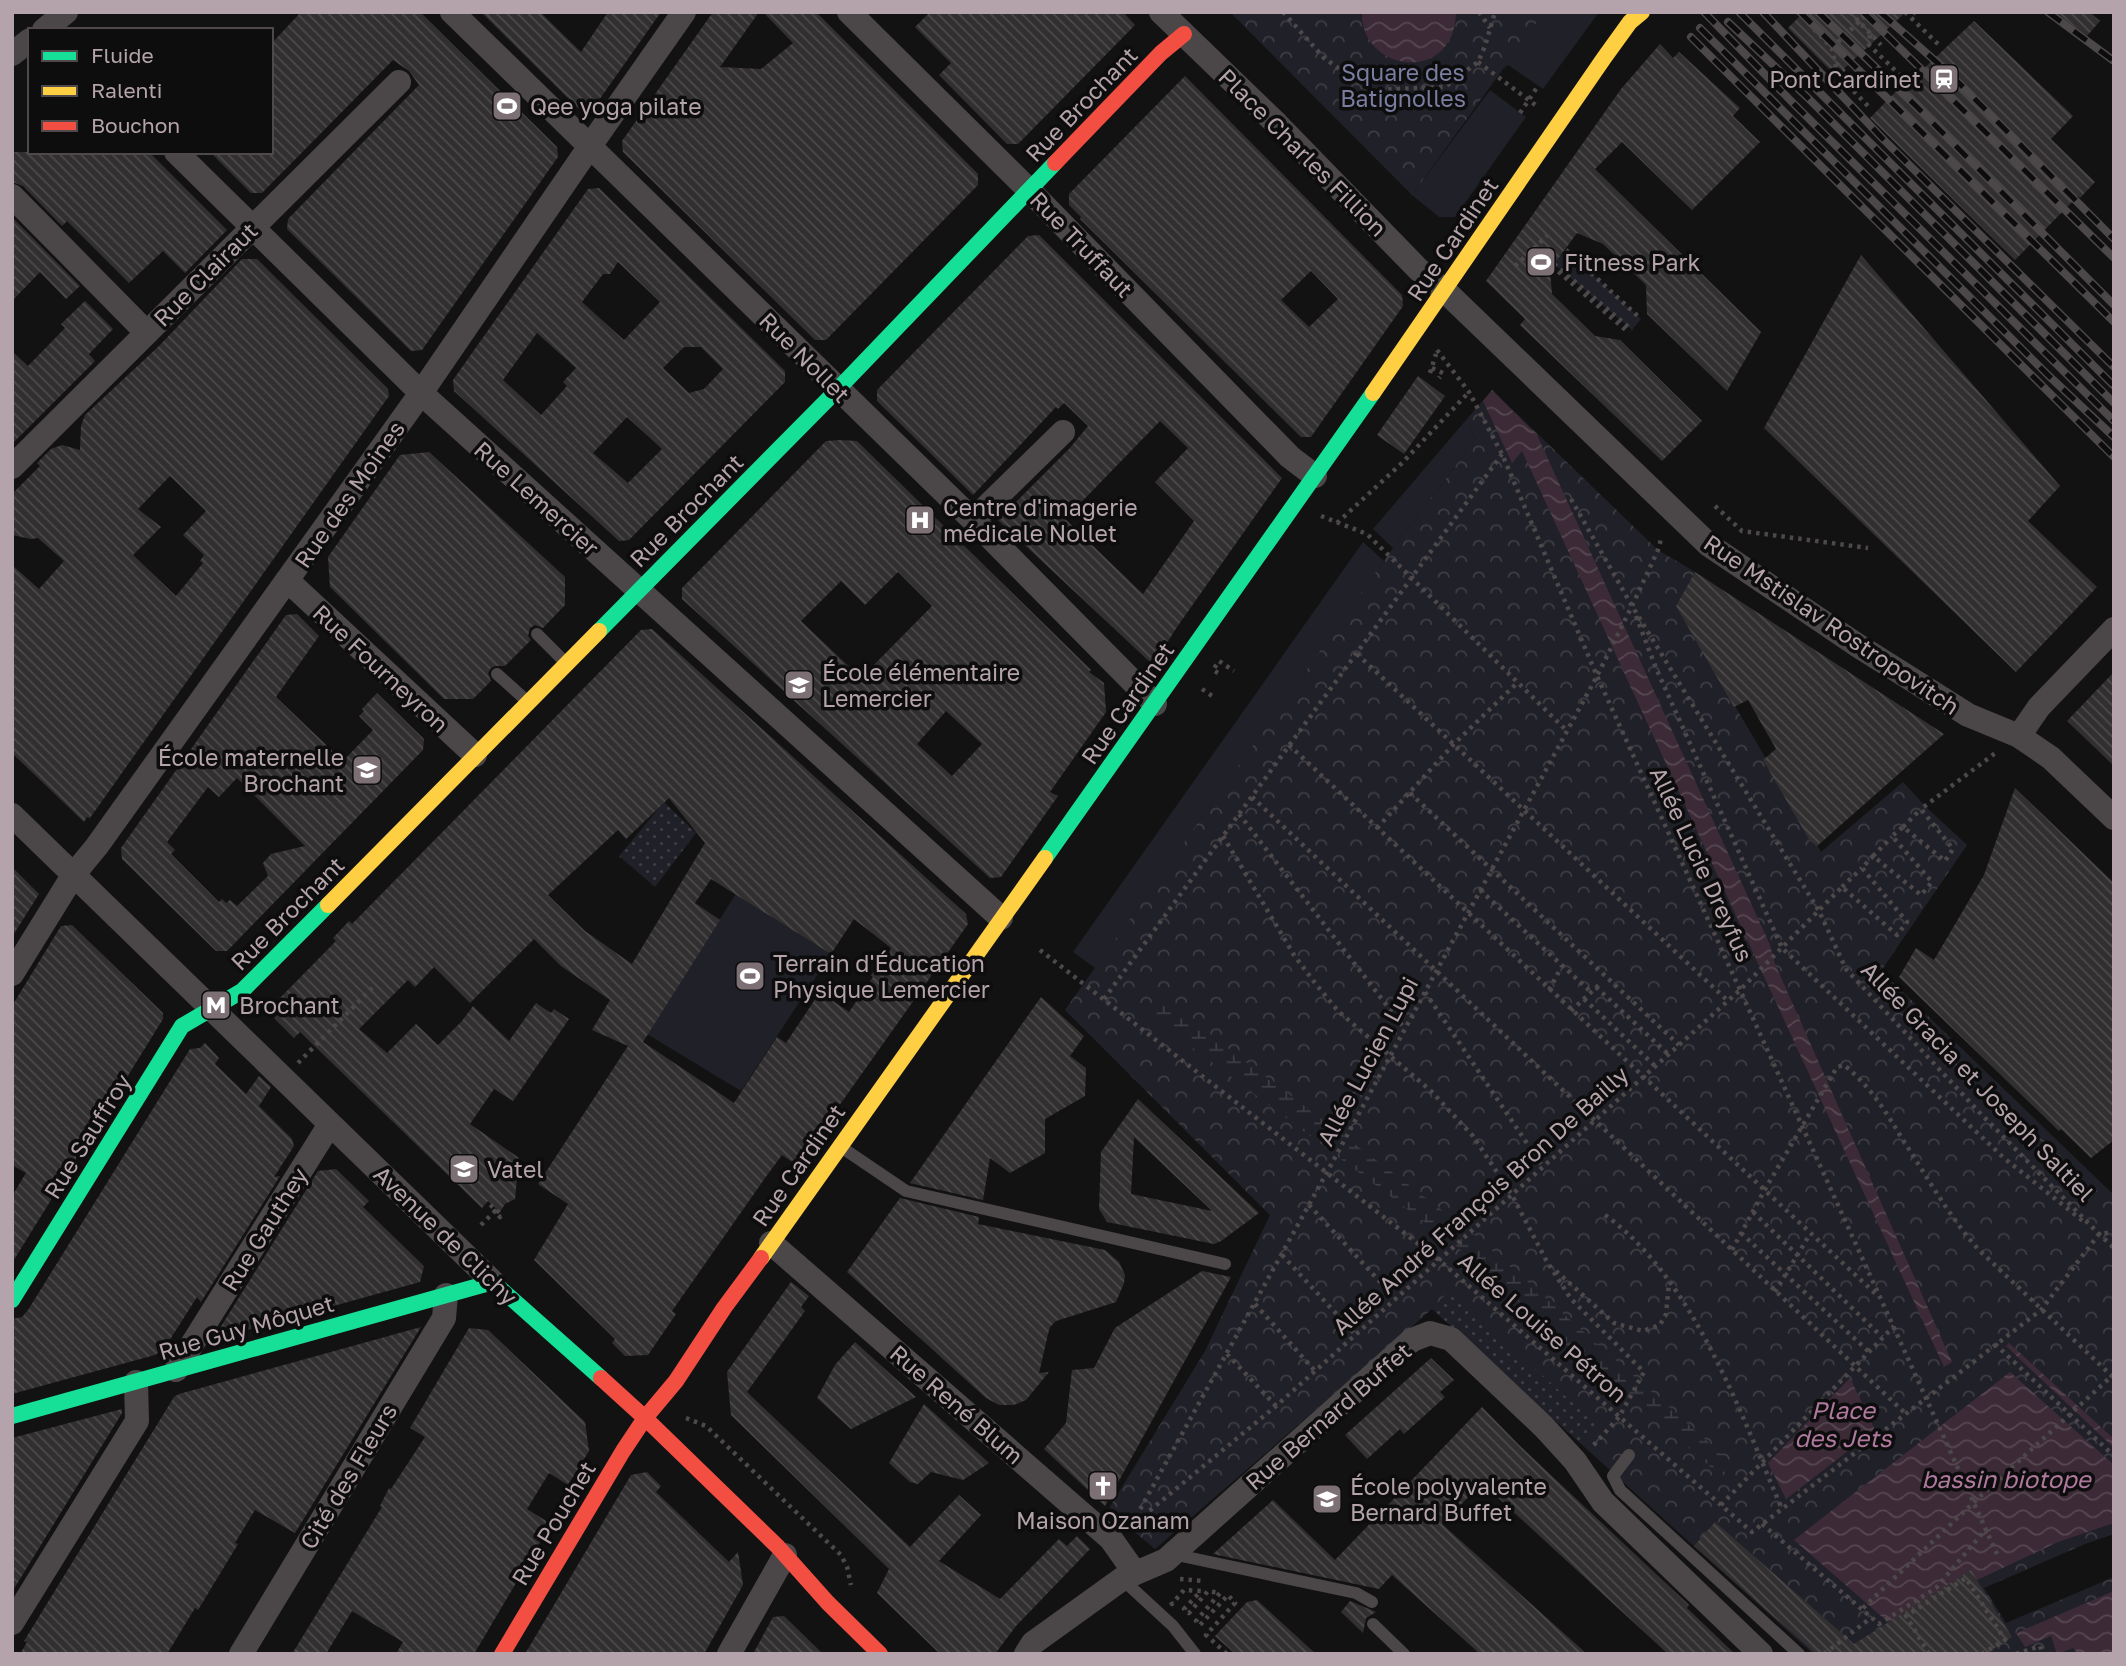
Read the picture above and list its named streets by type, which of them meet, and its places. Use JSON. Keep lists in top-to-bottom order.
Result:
{
  "streets": {
    "main road": [
      "Rue Brochant",
      "Rue Cardinet",
      "Rue Sauffroy",
      "Avenue de Clichy",
      "Rue Guy Môquet",
      "Rue Pouchet"
    ],
    "street": [
      "Place Charles Fillion",
      "Rue Truffaut",
      "Rue Clairaut",
      "Rue Nollet",
      "Rue des Moines",
      "Rue Lemercier",
      "Rue Mstislav Rostropovitch",
      "Rue Fourneyron",
      "Rue Gauthey",
      "Rue René Blum",
      "Rue Bernard Buffet",
      "Cité des Fleurs"
    ],
    "path": [
      "Allée Lucie Dreyfus",
      "Allée Lucien Lupi",
      "Allée Gracia et Joseph Saltiel",
      "Allée André François Bron De Bailly",
      "Allée Louise Pétron"
    ]
  },
  "crossings": [
    ["Rue Brochant", "Place Charles Fillion"],
    ["Rue Brochant", "Rue Truffaut"],
    ["Rue Brochant", "Rue Nollet"],
    ["Rue Brochant", "Rue Lemercier"],
    ["Rue Brochant", "Rue Fourneyron"],
    ["Rue Brochant", "Rue Sauffroy"],
    ["Rue Brochant", "Avenue de Clichy"],
    ["Place Charles Fillion", "Rue Cardinet"],
    ["Place Charles Fillion", "Rue Mstislav Rostropovitch"],
    ["Rue Cardinet", "Rue Truffaut"],
    ["Rue Cardinet", "Rue Nollet"],
    ["Rue Cardinet", "Rue Lemercier"],
    ["Rue Cardinet", "Rue Mstislav Rostropovitch"],
    ["Rue Cardinet", "Avenue de Clichy"],
    ["Rue Cardinet", "Rue René Blum"],
    ["Rue Cardinet", "Rue Pouchet"],
    ["Rue Clairaut", "Rue Lemercier"],
    ["Rue Nollet", "Rue des Moines"],
    ["Rue des Moines", "Rue Lemercier"],
    ["Rue des Moines", "Rue Fourneyron"],
    ["Rue des Moines", "Avenue de Clichy"],
    ["Rue Mstislav Rostropovitch", "Allée André François Bron De Bailly"],
    ["Allée Lucie Dreyfus", "Allée Lucien Lupi"],
    ["Allée Lucie Dreyfus", "Allée André François Bron De Bailly"],
    ["Allée Lucien Lupi", "Allée Gracia et Joseph Saltiel"],
    ["Allée Lucien Lupi", "Allée André François Bron De Bailly"],
    ["Allée Lucien Lupi", "Allée Louise Pétron"],
    ["Allée Gracia et Joseph Saltiel", "Allée André François Bron De Bailly"],
    ["Rue Sauffroy", "Avenue de Clichy"],
    ["Allée André François Bron De Bailly", "Allée Louise Pétron"],
    ["Rue Gauthey", "Avenue de Clichy"],
    ["Rue Gauthey", "Rue Guy Môquet"],
    ["Avenue de Clichy", "Rue Guy Môquet"],
    ["Avenue de Clichy", "Rue Pouchet"],
    ["Rue Guy Môquet", "Cité des Fleurs"],
    ["Rue René Blum", "Rue Bernard Buffet"]
  ],
  "water": ["Place des Jets", "bassin biotope"],
  "parks": ["Square des Batignolles"],
  "places": {
    "station": ["Pont Cardinet"],
    "sports": ["Qee yoga pilate", "Fitness Park", "Terrain d'Éducation Physique Lemercier"],
    "hospital": ["Centre d'imagerie médicale Nollet"],
    "school or university": [
      "École élémentaire Lemercier",
      "École maternelle Brochant",
      "Vatel",
      "École polyvalente Bernard Buffet"
    ],
    "metro station": ["Brochant"],
    "church": ["Maison Ozanam"]
  },
  "legend": ["Fluide", "Ralenti", "Bouchon"]
}
